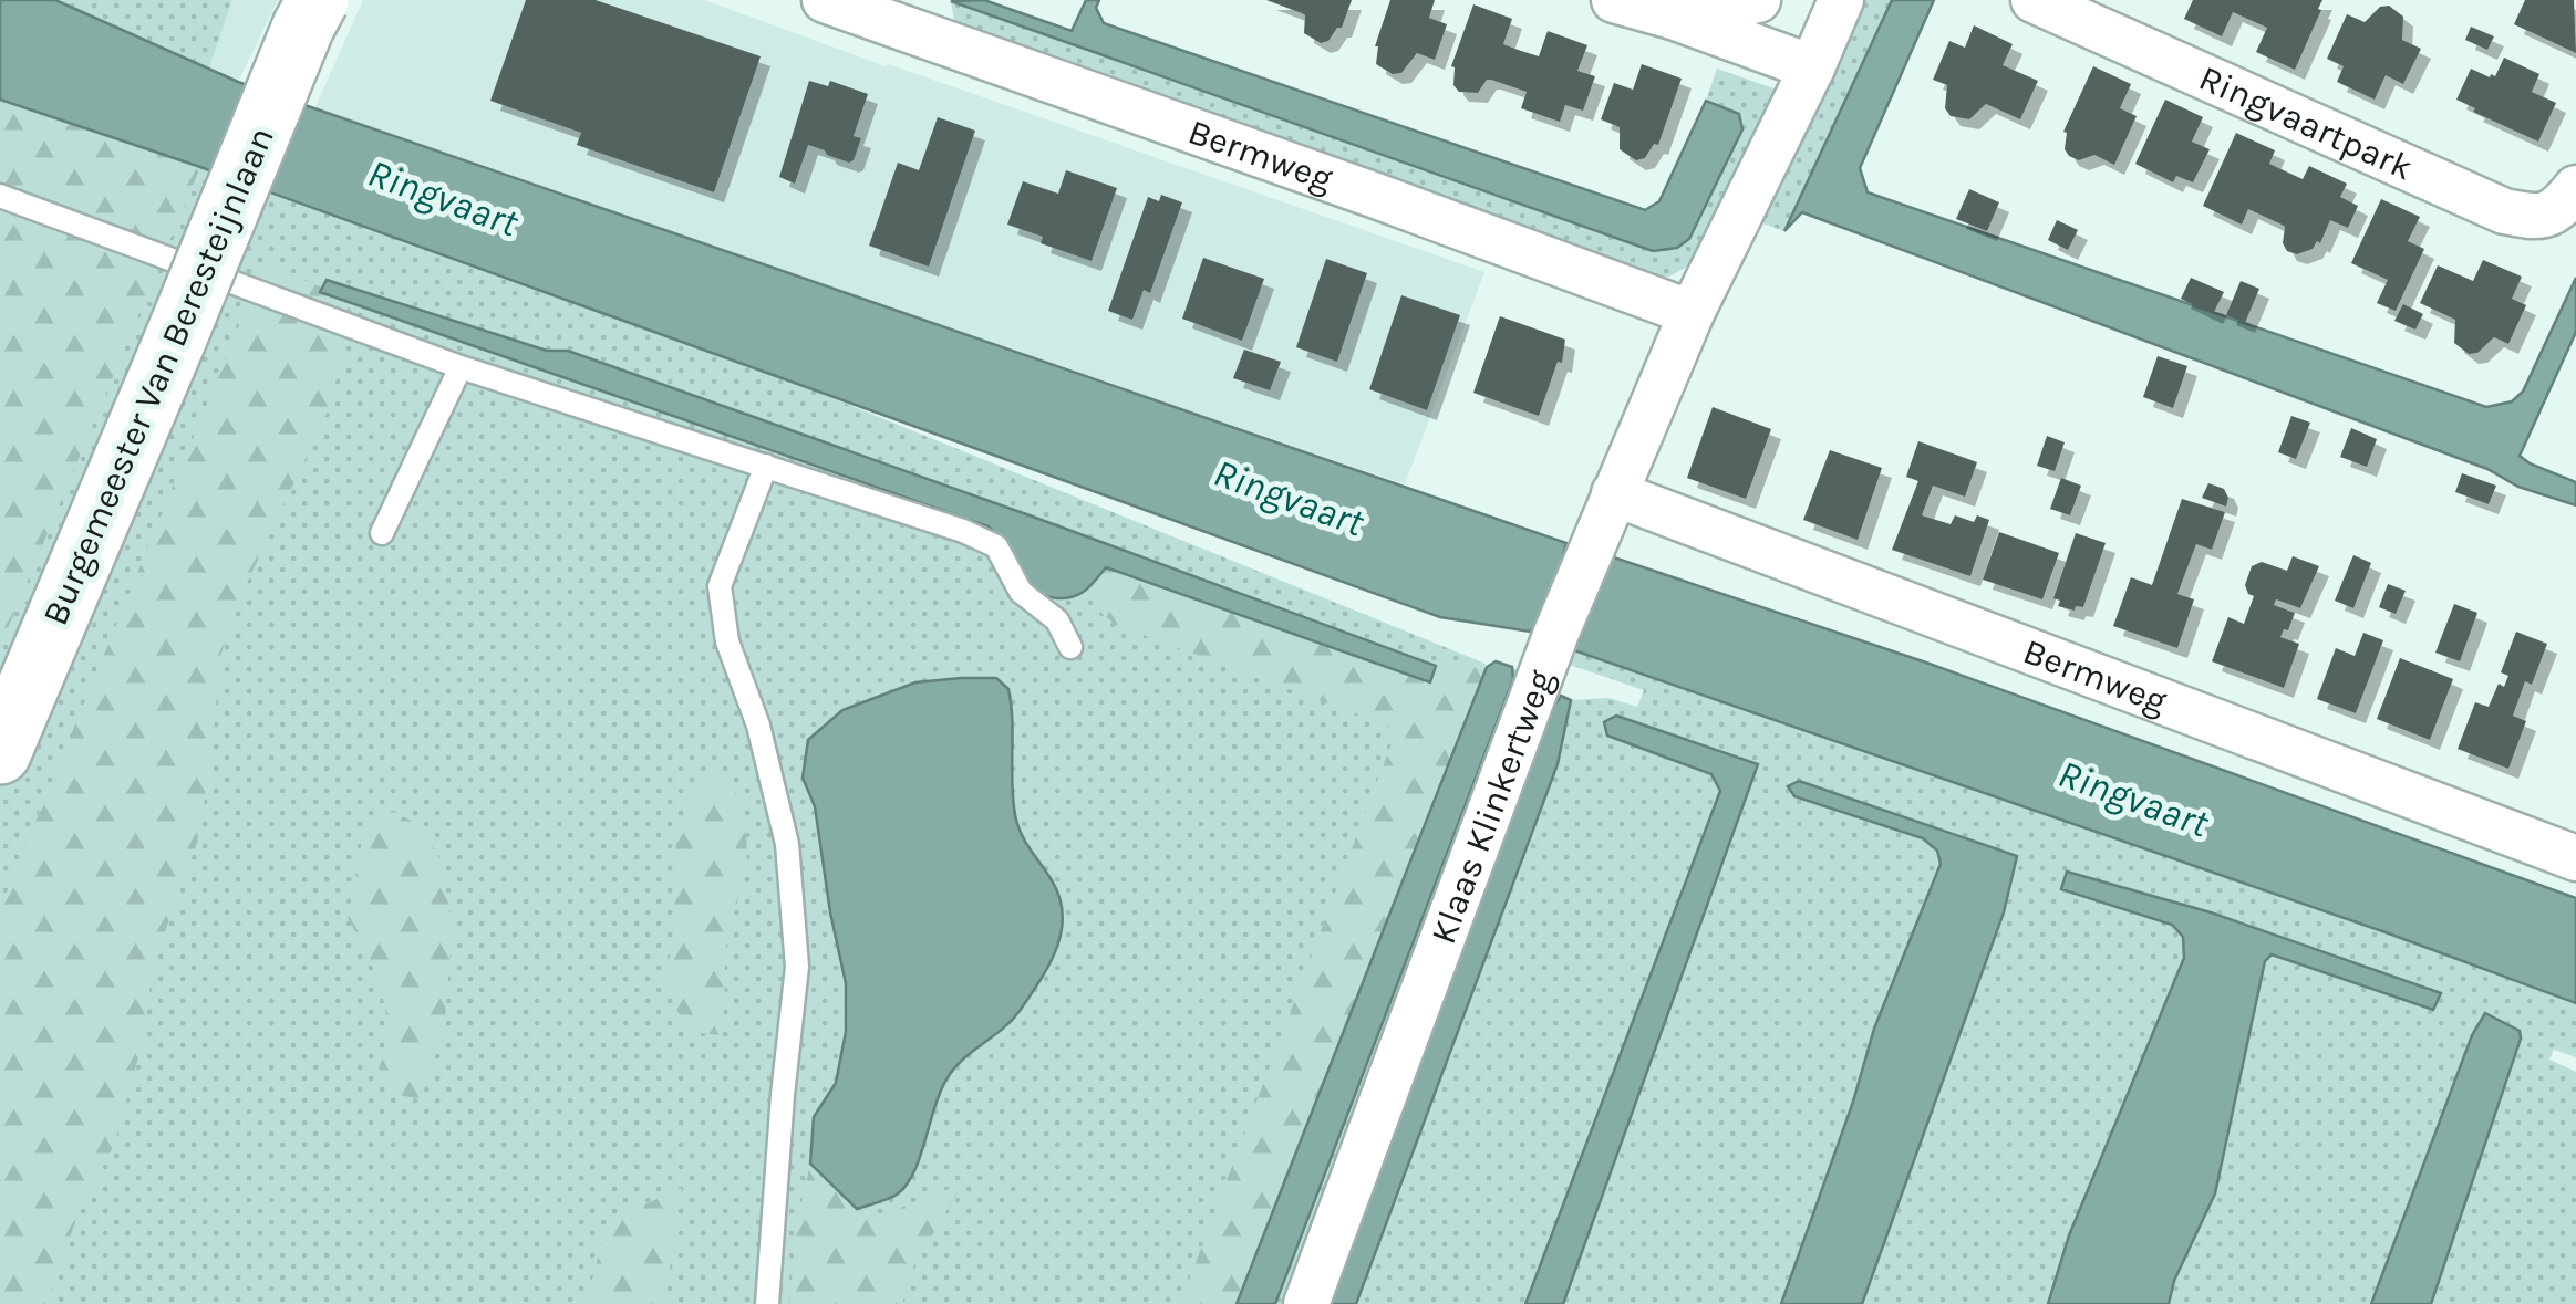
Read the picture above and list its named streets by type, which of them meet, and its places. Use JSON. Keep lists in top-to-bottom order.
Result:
{
  "streets": {
    "main road": ["Burgemeester Van Beresteijnlaan"],
    "street": ["Ringvaartpark", "Bermweg", "Klaas Klinkertweg"]
  },
  "crossings": [
    ["Bermweg", "Klaas Klinkertweg"]
  ],
  "water": ["Ringvaart"]
}
